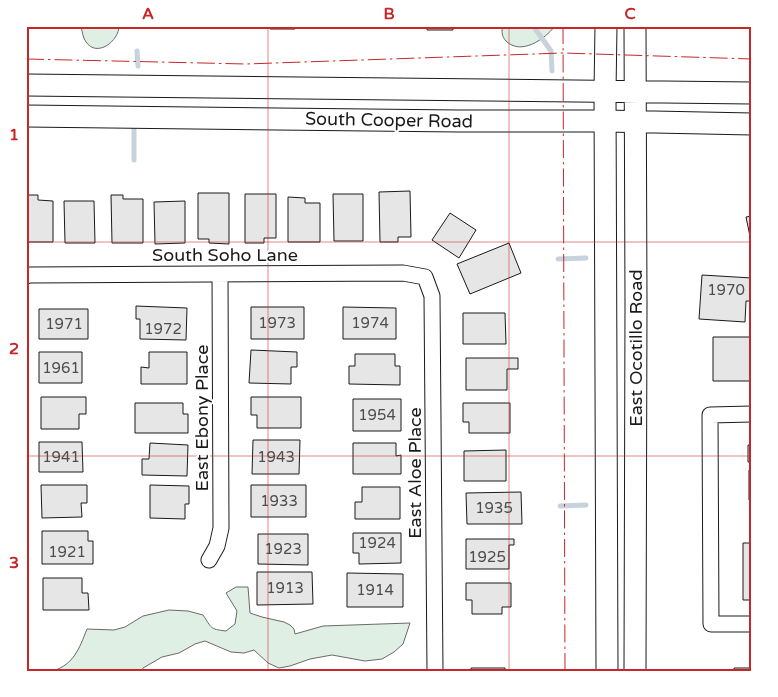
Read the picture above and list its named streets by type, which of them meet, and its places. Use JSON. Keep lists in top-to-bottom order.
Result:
{
  "streets": {
    "main road": ["South Cooper Road", "East Ocotillo Road"],
    "street": ["South Soho Lane", "East Ebony Place", "East Aloe Place"]
  },
  "crossings": [
    ["South Cooper Road", "East Ocotillo Road"],
    ["South Soho Lane", "East Ebony Place"],
    ["South Soho Lane", "East Aloe Place"]
  ],
  "house_numbers": [
    "1970",
    "1973",
    "1974",
    "1971",
    "1972",
    "1961",
    "1954",
    "1941",
    "1943",
    "1933",
    "1935",
    "1924",
    "1923",
    "1921",
    "1925",
    "1913",
    "1914"
  ],
  "grid": {
    "columns": ["A", "B", "C"],
    "rows": ["1", "2", "3"]
  }
}
